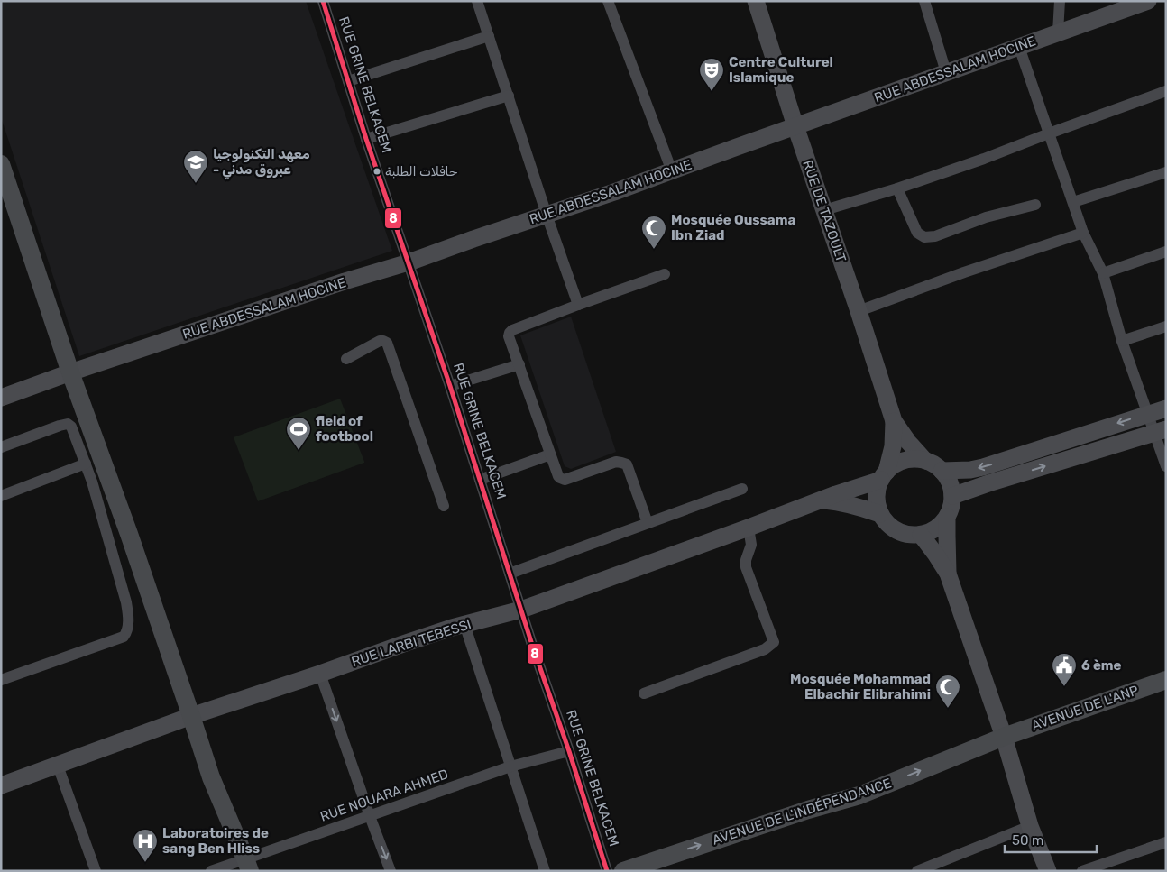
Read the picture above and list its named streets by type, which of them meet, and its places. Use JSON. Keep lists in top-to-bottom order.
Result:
{
  "streets": {
    "main road": [
      "RUE ABDESSALAM HOCINE",
      "RUE DE TAZOULT",
      "RUE LARBI TEBESSI",
      "AVENUE DE L'ANP",
      "AVENUE DE L'INDÉPENDANCE"
    ],
    "street": ["RUE GRINE BELKACEM", "RUE NOUARA AHMED"]
  },
  "crossings": [
    ["RUE ABDESSALAM HOCINE", "RUE GRINE BELKACEM"],
    ["RUE ABDESSALAM HOCINE", "RUE DE TAZOULT"],
    ["RUE GRINE BELKACEM", "RUE LARBI TEBESSI"],
    ["RUE GRINE BELKACEM", "RUE NOUARA AHMED"],
    ["RUE DE TAZOULT", "RUE LARBI TEBESSI"],
    ["AVENUE DE L'ANP", "AVENUE DE L'INDÉPENDANCE"]
  ],
  "one_way": ["AVENUE DE L'INDÉPENDANCE"],
  "places": {
    "theatre": ["Centre Culturel Islamique"],
    "other": ["حافلات الطلبة"],
    "school or university": ["معهد التكنولوجيا - عبروق مدني"],
    "mosque": ["Mosquée Oussama Ibn Ziad", "Mosquée Mohammad Elbachir Elibrahimi"],
    "sports": ["field of footbool"],
    "public building": ["6 ème"],
    "hospital": ["Laboratoires de sang Ben Hliss"]
  },
  "lines": ["transit line 8"],
  "scale_bar": "50 m"
}
